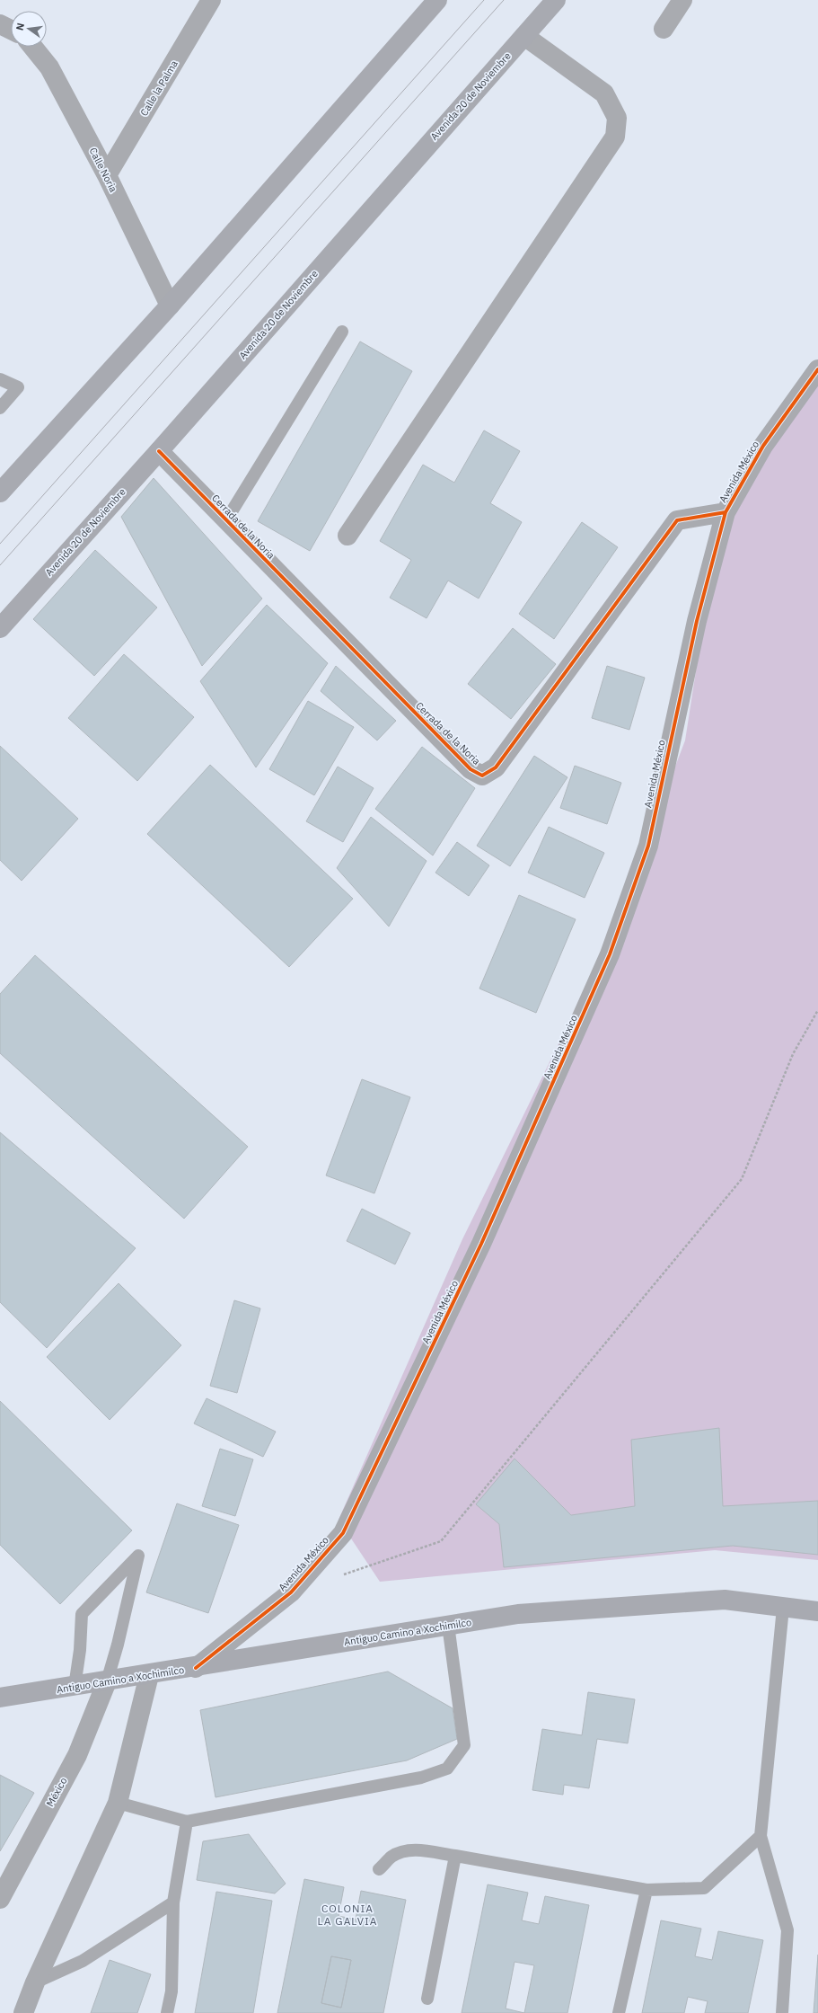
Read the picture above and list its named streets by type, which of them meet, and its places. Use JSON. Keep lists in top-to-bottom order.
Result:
{
  "streets": {
    "main road": ["Avenida 20 de Noviembre", "Antiguo Camino a Xochimilco"],
    "street": [
      "Calle la Palma",
      "Calle Noria",
      "Avenida México",
      "Cerrada de la Noria",
      "México"
    ]
  },
  "crossings": [
    ["Calle la Palma", "Calle Noria"],
    ["Avenida 20 de Noviembre", "Cerrada de la Noria"],
    ["Avenida México", "Cerrada de la Noria"],
    ["Avenida México", "Antiguo Camino a Xochimilco"],
    ["Antiguo Camino a Xochimilco", "México"]
  ],
  "districts": ["COLONIA LA GALVIA"],
  "north": "left"
}
